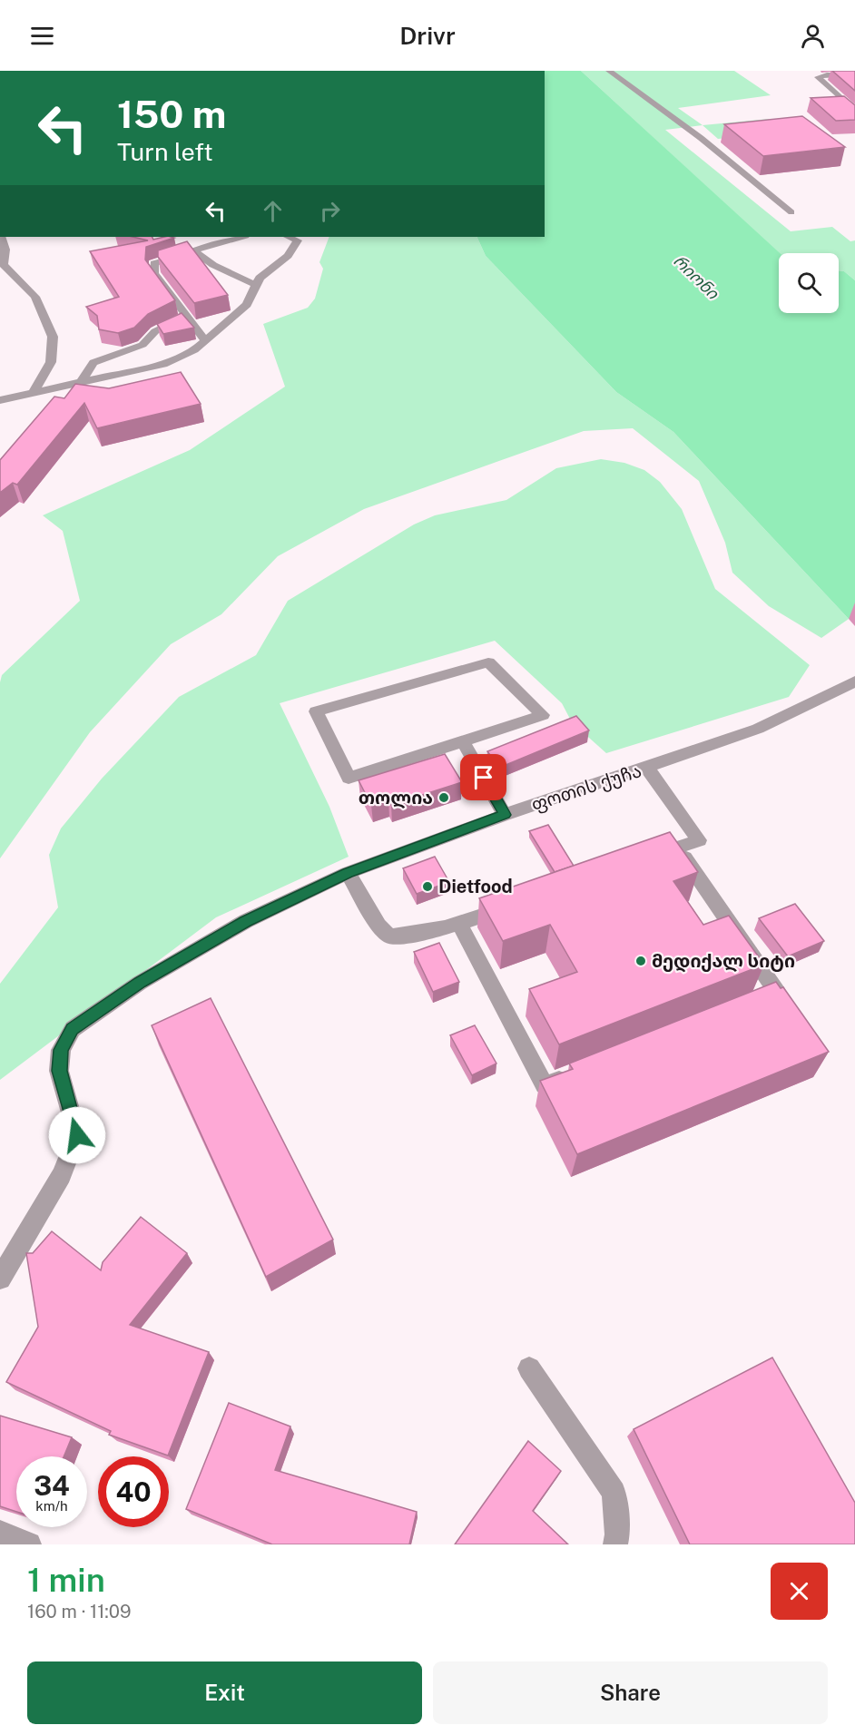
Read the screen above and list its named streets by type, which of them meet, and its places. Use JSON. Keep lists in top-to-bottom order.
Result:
{
  "streets": {
    "street": ["ფოთის ქუჩა"]
  },
  "water": ["რიონი"],
  "places": ["თოლია", "Dietfood", "მედიქალ სიტი"],
  "page": {
    "header": "Drivr",
    "turn": ["150 m", "Turn left"],
    "speed": "34 km/h",
    "limit": "40",
    "heading": ["1 min", "160 m · 11:09"],
    "buttons": ["Exit", "Share"]
  }
}
